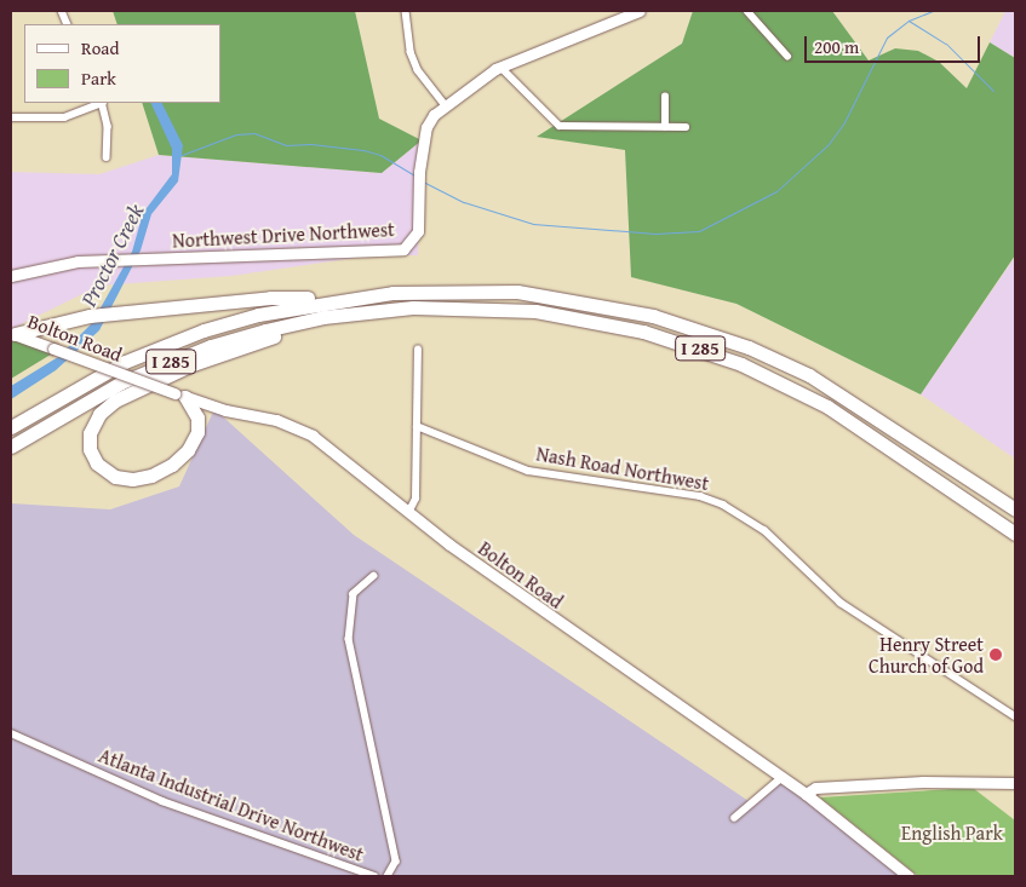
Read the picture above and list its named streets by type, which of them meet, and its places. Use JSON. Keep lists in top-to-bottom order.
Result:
{
  "streets": {
    "highway": ["I 285"],
    "main road": ["Northwest Drive Northwest", "Bolton Road"],
    "street": ["Nash Road Northwest", "Atlanta Industrial Drive Northwest"]
  },
  "water": ["Proctor Creek"],
  "parks": ["English Park"],
  "places": ["Henry Street Church of God"],
  "legend": ["Road", "Park"],
  "scale_bar": "200 m"
}
